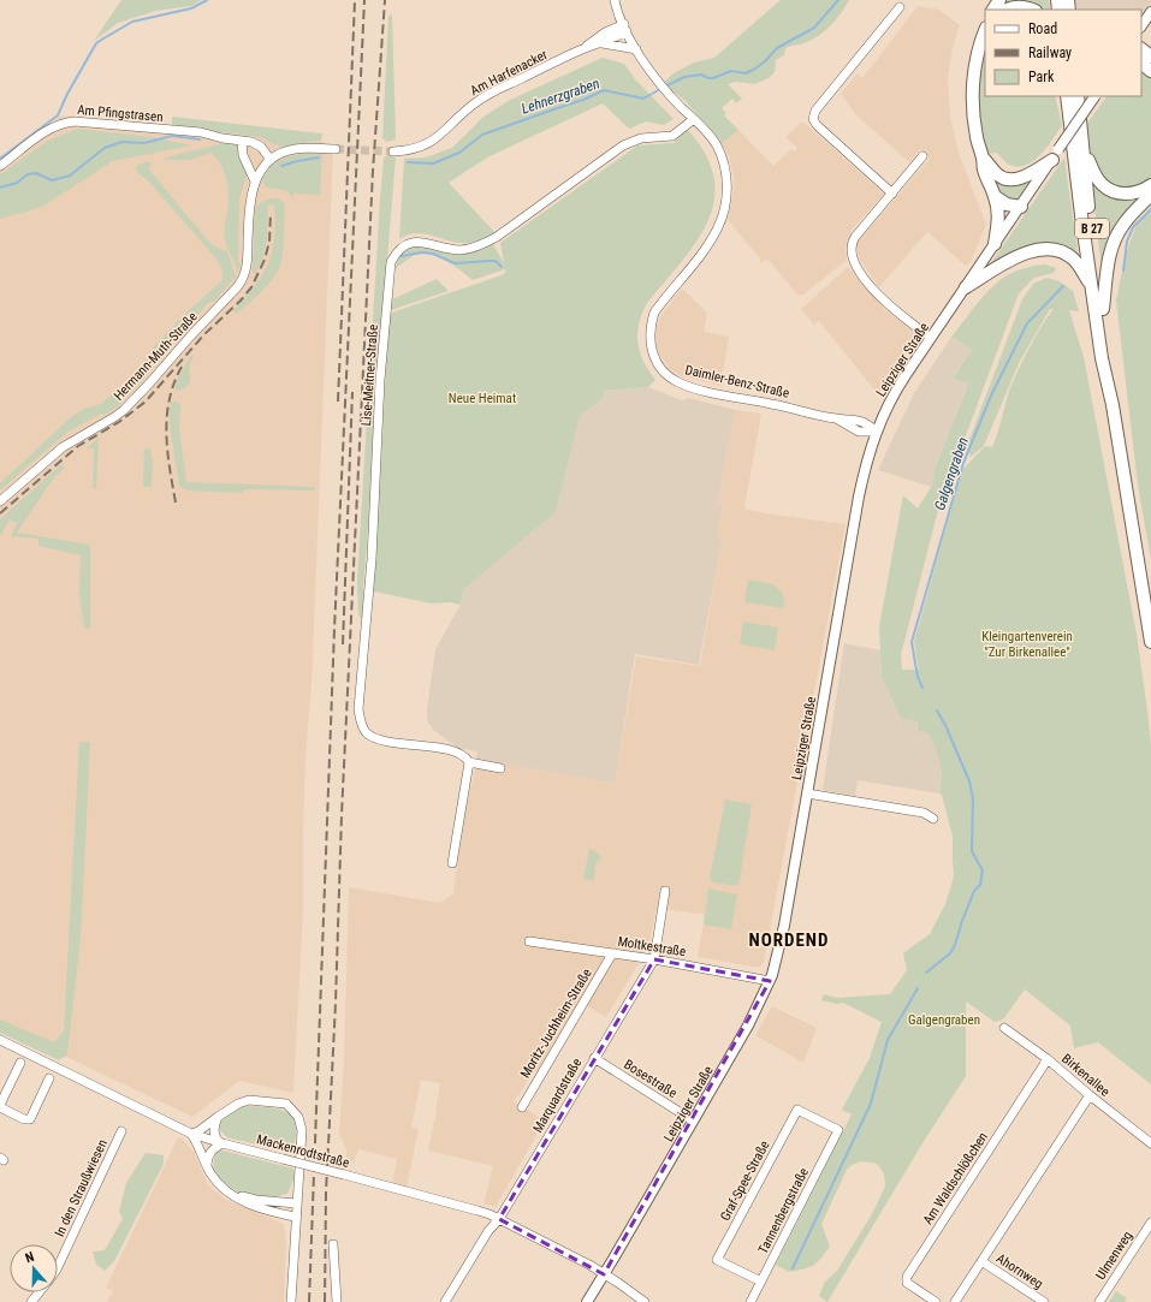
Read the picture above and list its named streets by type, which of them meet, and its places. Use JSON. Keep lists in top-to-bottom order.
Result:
{
  "streets": {
    "highway": ["B 27"],
    "main road": ["Leipziger Straße"],
    "street": [
      "Am Harfenacker",
      "Am Pfingstrasen",
      "Hermann-Muth-Straße",
      "Lise-Meitner-Straße",
      "Daimler-Benz-Straße",
      "Moltkestraße",
      "Moritz-Juchheim-Straße",
      "Birkenallee",
      "Bosestraße",
      "Marquardstraße",
      "Mackenrodtstraße",
      "Am Waldschlößchen",
      "Graf-Spee-Straße",
      "In den Straußwiesen",
      "Tannenbergstraße",
      "Ulmenweg",
      "Ahornweg"
    ]
  },
  "crossings": [
    ["Am Harfenacker", "Daimler-Benz-Straße"],
    ["Leipziger Straße", "Daimler-Benz-Straße"],
    ["Leipziger Straße", "Moltkestraße"],
    ["Leipziger Straße", "Bosestraße"],
    ["Leipziger Straße", "Mackenrodtstraße"],
    ["Lise-Meitner-Straße", "Daimler-Benz-Straße"],
    ["Moltkestraße", "Moritz-Juchheim-Straße"],
    ["Moltkestraße", "Marquardstraße"],
    ["Birkenallee", "Am Waldschlößchen"],
    ["Bosestraße", "Marquardstraße"],
    ["Marquardstraße", "Mackenrodtstraße"],
    ["Graf-Spee-Straße", "Tannenbergstraße"]
  ],
  "districts": ["NORDEND"],
  "water": ["Lehnerzgraben", "Galgengraben"],
  "parks": ["Neue Heimat", "Kleingartenverein \"Zur Birkenallee\"", "Galgengraben"],
  "legend": ["Road", "Railway", "Park"],
  "north": "top"
}
